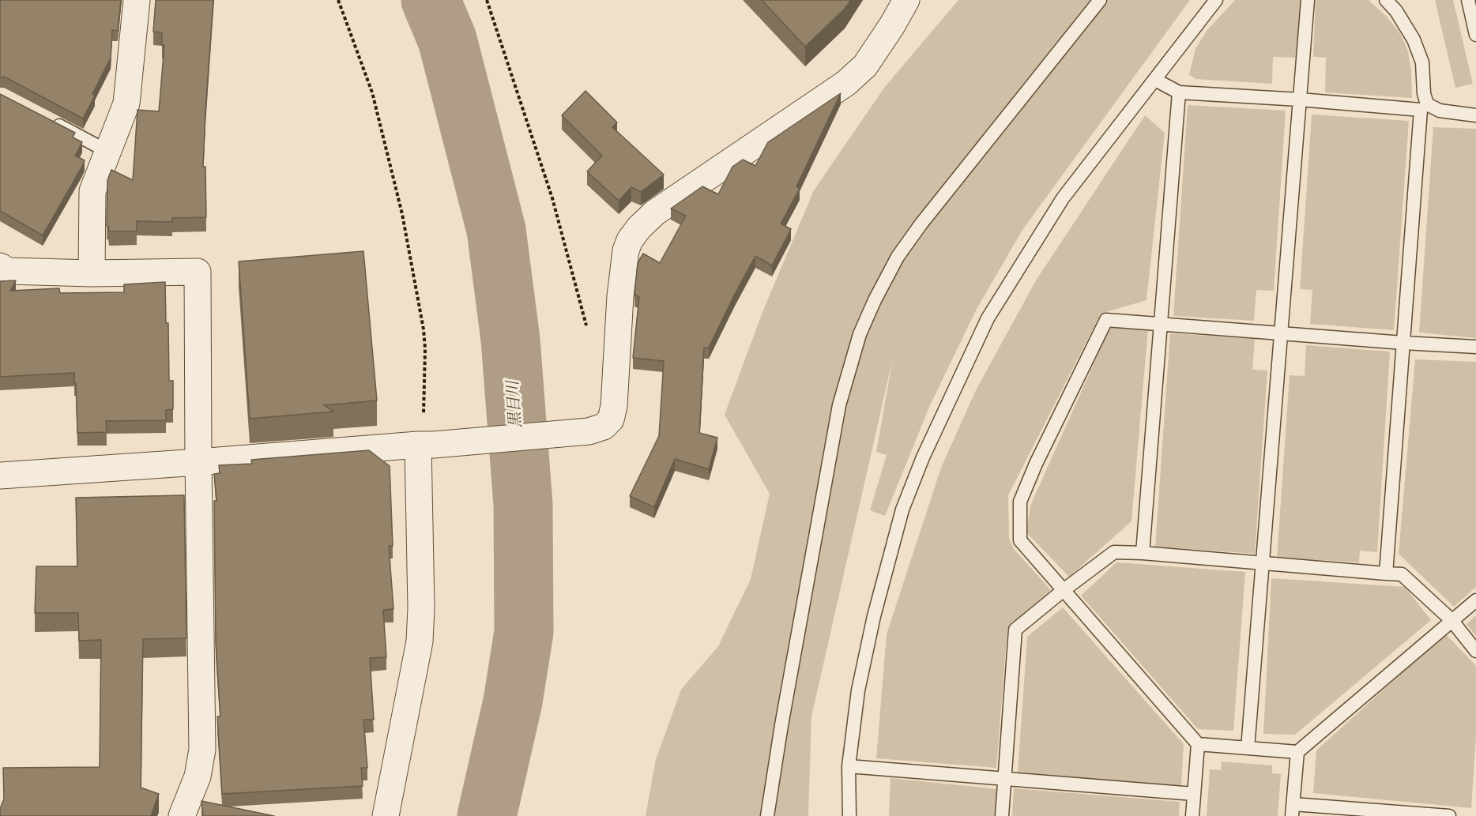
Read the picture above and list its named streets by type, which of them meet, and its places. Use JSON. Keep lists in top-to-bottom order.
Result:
{
  "water": ["黒目川"]
}
